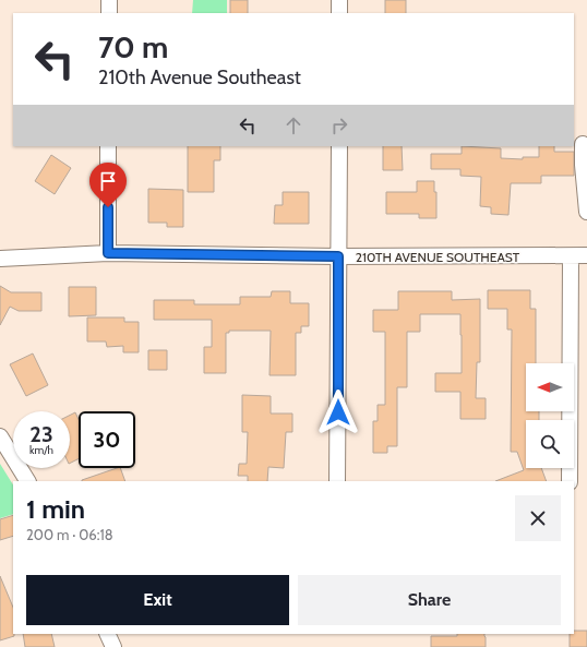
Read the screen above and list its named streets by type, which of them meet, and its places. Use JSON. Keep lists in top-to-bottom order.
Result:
{
  "streets": {
    "street": ["210TH AVENUE SOUTHEAST"]
  },
  "north": "left",
  "page": {
    "turn": ["70 m", "210th Avenue Southeast"],
    "speed": "23 km/h",
    "limit": "30",
    "heading": ["1 min", "200 m · 06:18"],
    "buttons": ["Exit", "Share"]
  }
}
